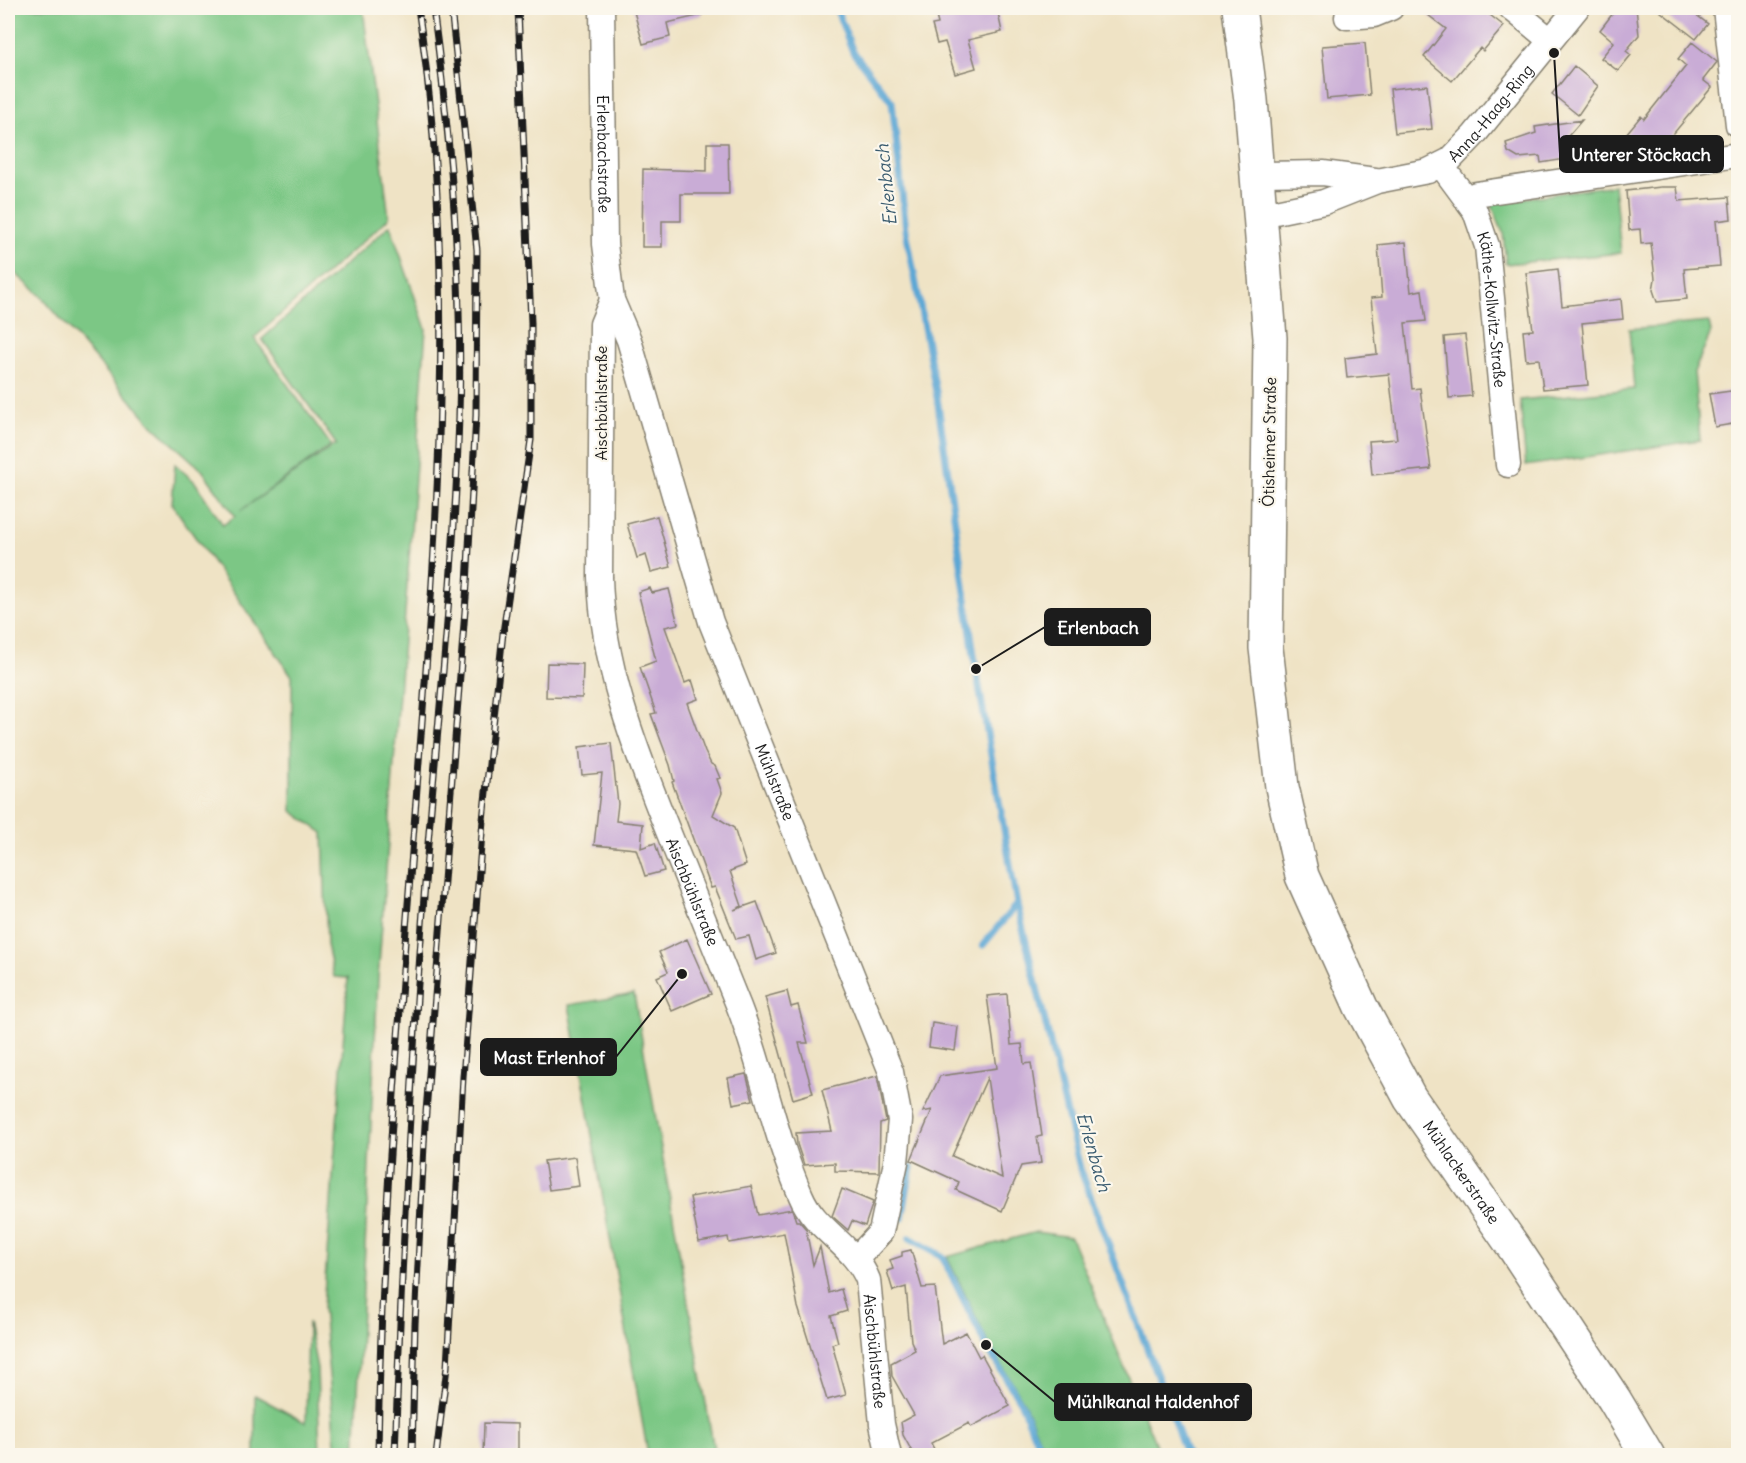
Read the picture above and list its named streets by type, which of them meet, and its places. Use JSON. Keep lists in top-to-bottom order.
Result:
{
  "streets": {
    "main road": ["Ötisheimer Straße", "Mühlackerstraße"],
    "street": [
      "Anna-Haag-Ring",
      "Erlenbachstraße",
      "Käthe-Kollwitz-Straße",
      "Aischbühlstraße",
      "Mühlstraße"
    ]
  },
  "crossings": [
    ["Anna-Haag-Ring", "Käthe-Kollwitz-Straße"],
    ["Anna-Haag-Ring", "Ötisheimer Straße"],
    ["Erlenbachstraße", "Aischbühlstraße"],
    ["Erlenbachstraße", "Mühlstraße"],
    ["Aischbühlstraße", "Mühlstraße"],
    ["Ötisheimer Straße", "Mühlackerstraße"]
  ],
  "water": ["Erlenbach"],
  "places": [
    "Unterer Stöckach",
    "Erlenbach",
    "Mast Erlenhof",
    "Mühlkanal Haldenhof"
  ]
}
